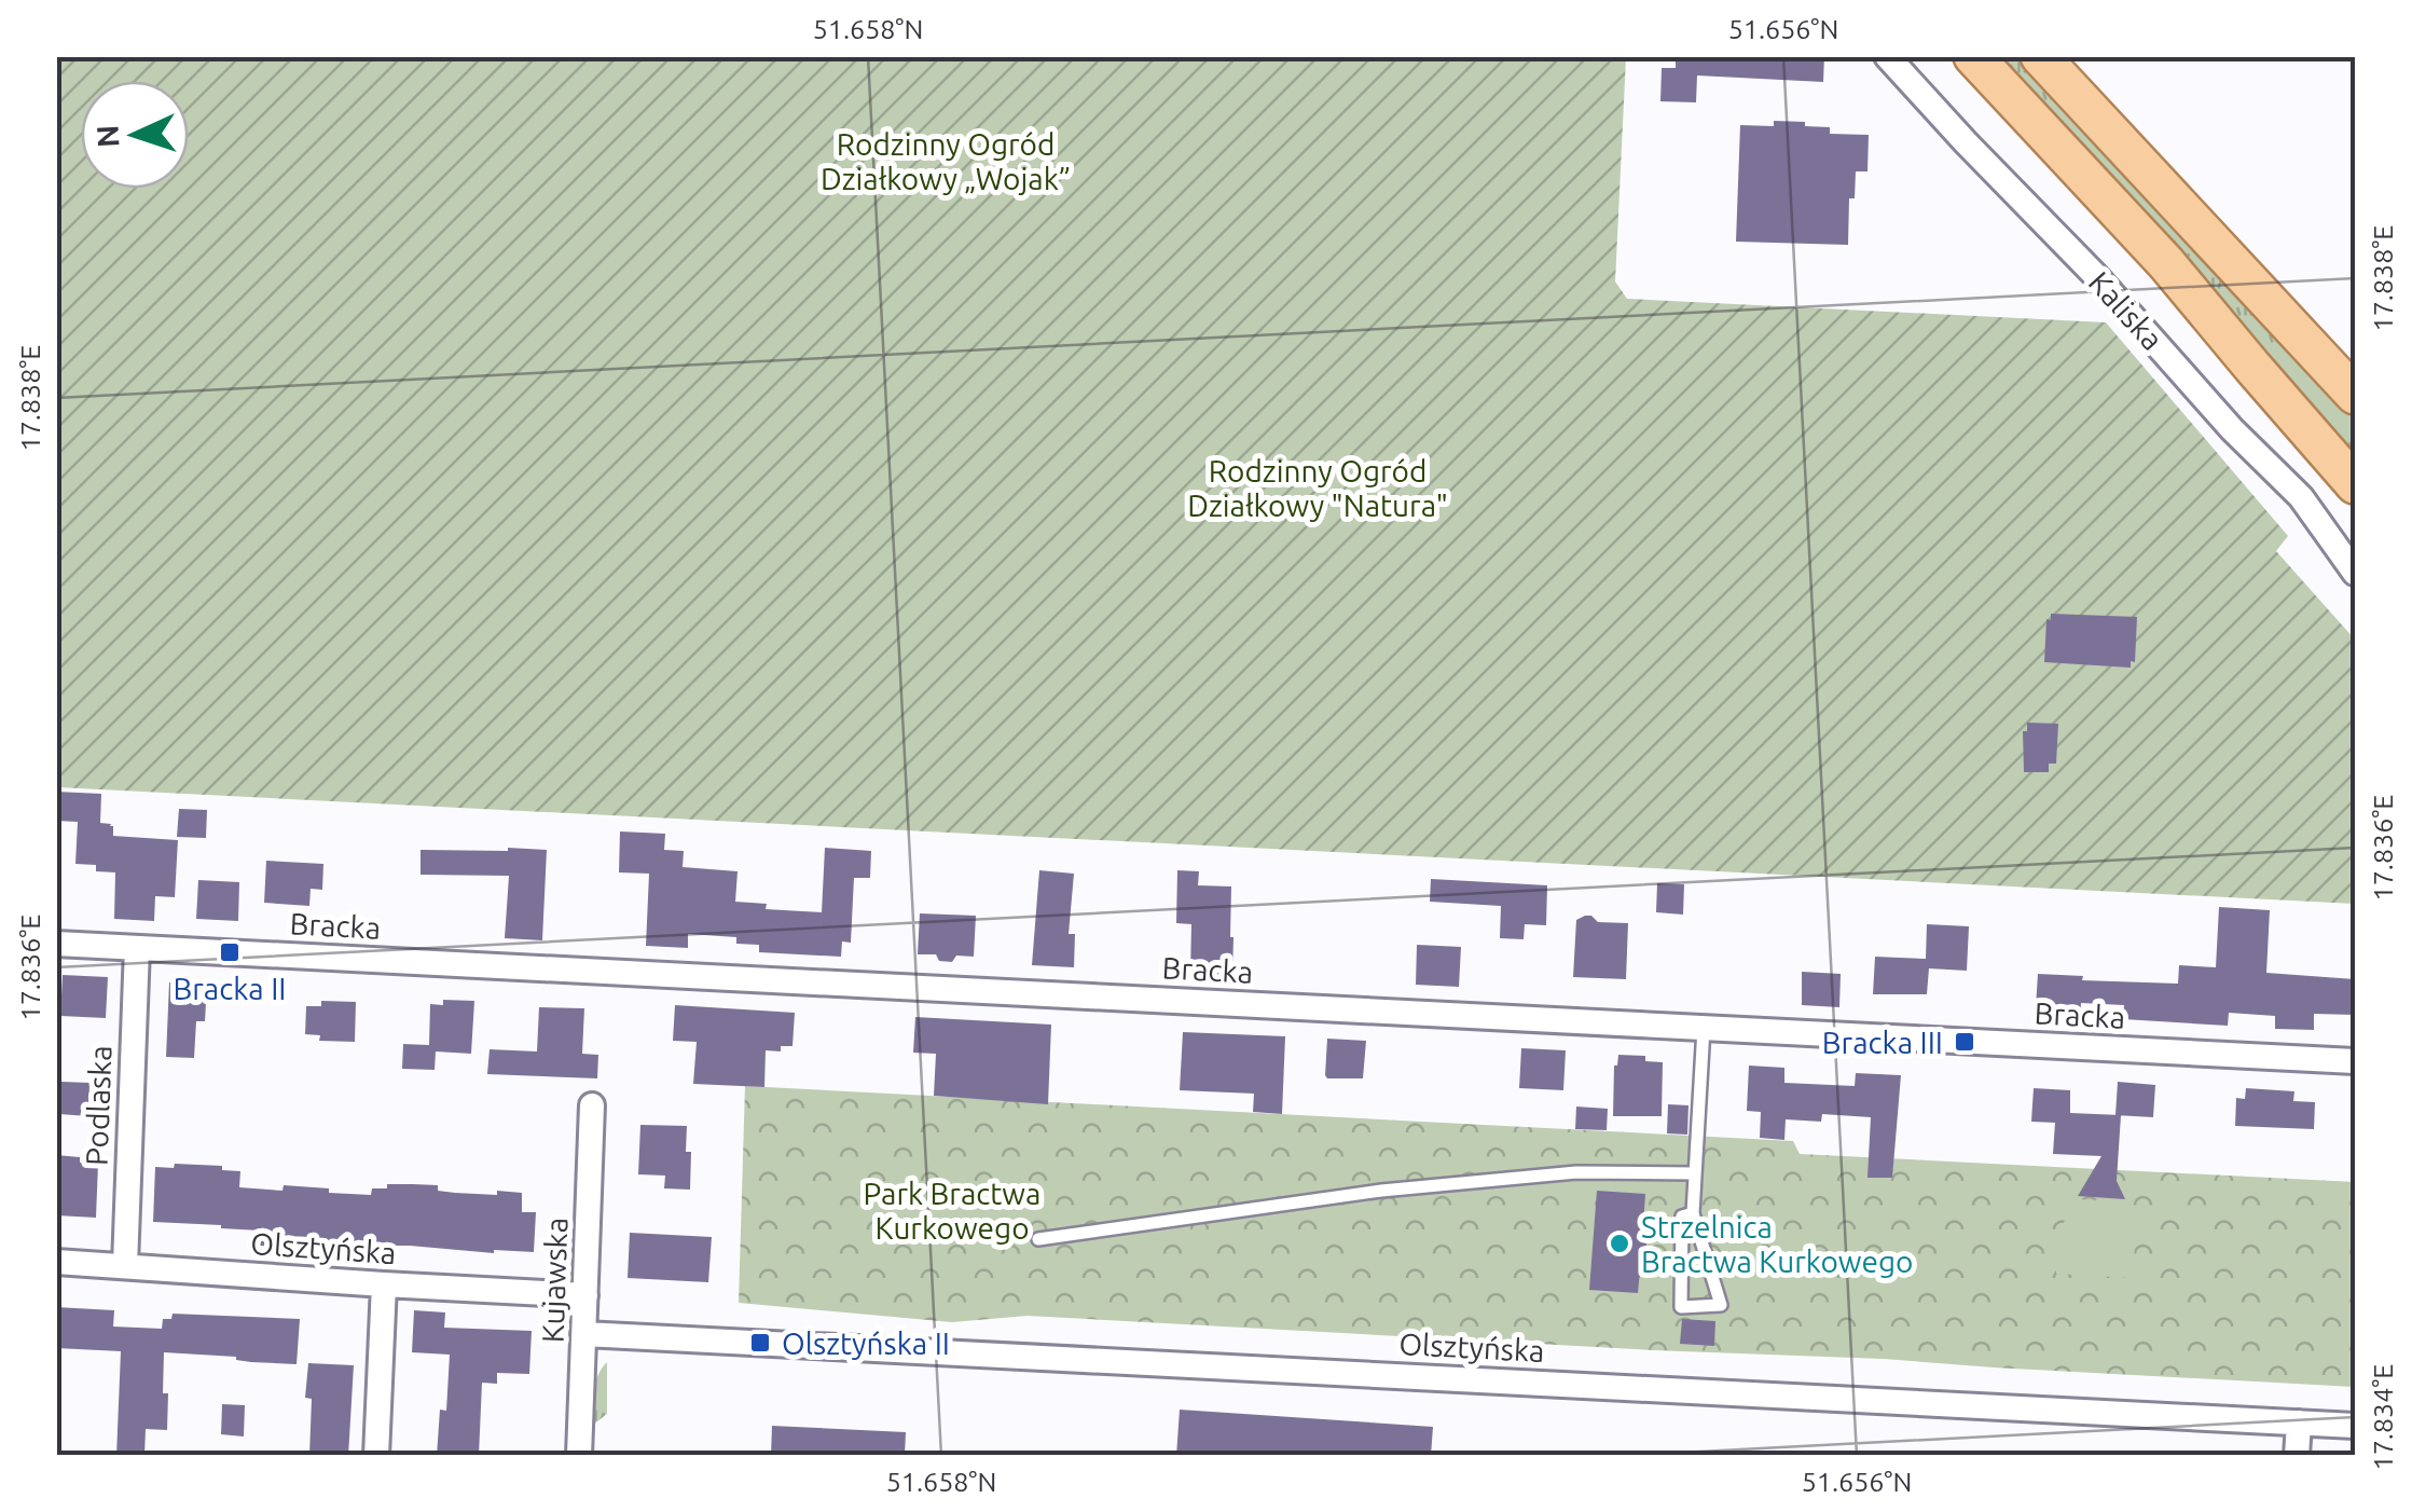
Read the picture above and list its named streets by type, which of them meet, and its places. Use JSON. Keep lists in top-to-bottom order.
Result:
{
  "streets": {
    "main road": ["Kaliska"],
    "street": [
      "Bracka",
      "Podlaska",
      "Olsztyńska",
      "Kujawska"
    ]
  },
  "crossings": [
    ["Bracka", "Podlaska"],
    ["Podlaska", "Olsztyńska"],
    ["Olsztyńska", "Kujawska"]
  ],
  "parks": ["Rodzinny Ogród Działkowy „Wojak”", "Rodzinny Ogród Działkowy \"Natura\"", "Park Bractwa Kurkowego"],
  "places": {
    "transit": ["Bracka II", "Bracka III", "Olsztyńska II"],
    "other": ["Strzelnica Bractwa Kurkowego"]
  },
  "north": "left",
  "coordinates": [
    "51.658°N",
    "51.656°N",
    "17.838°E",
    "17.836°E",
    "17.834°E"
  ]
}
